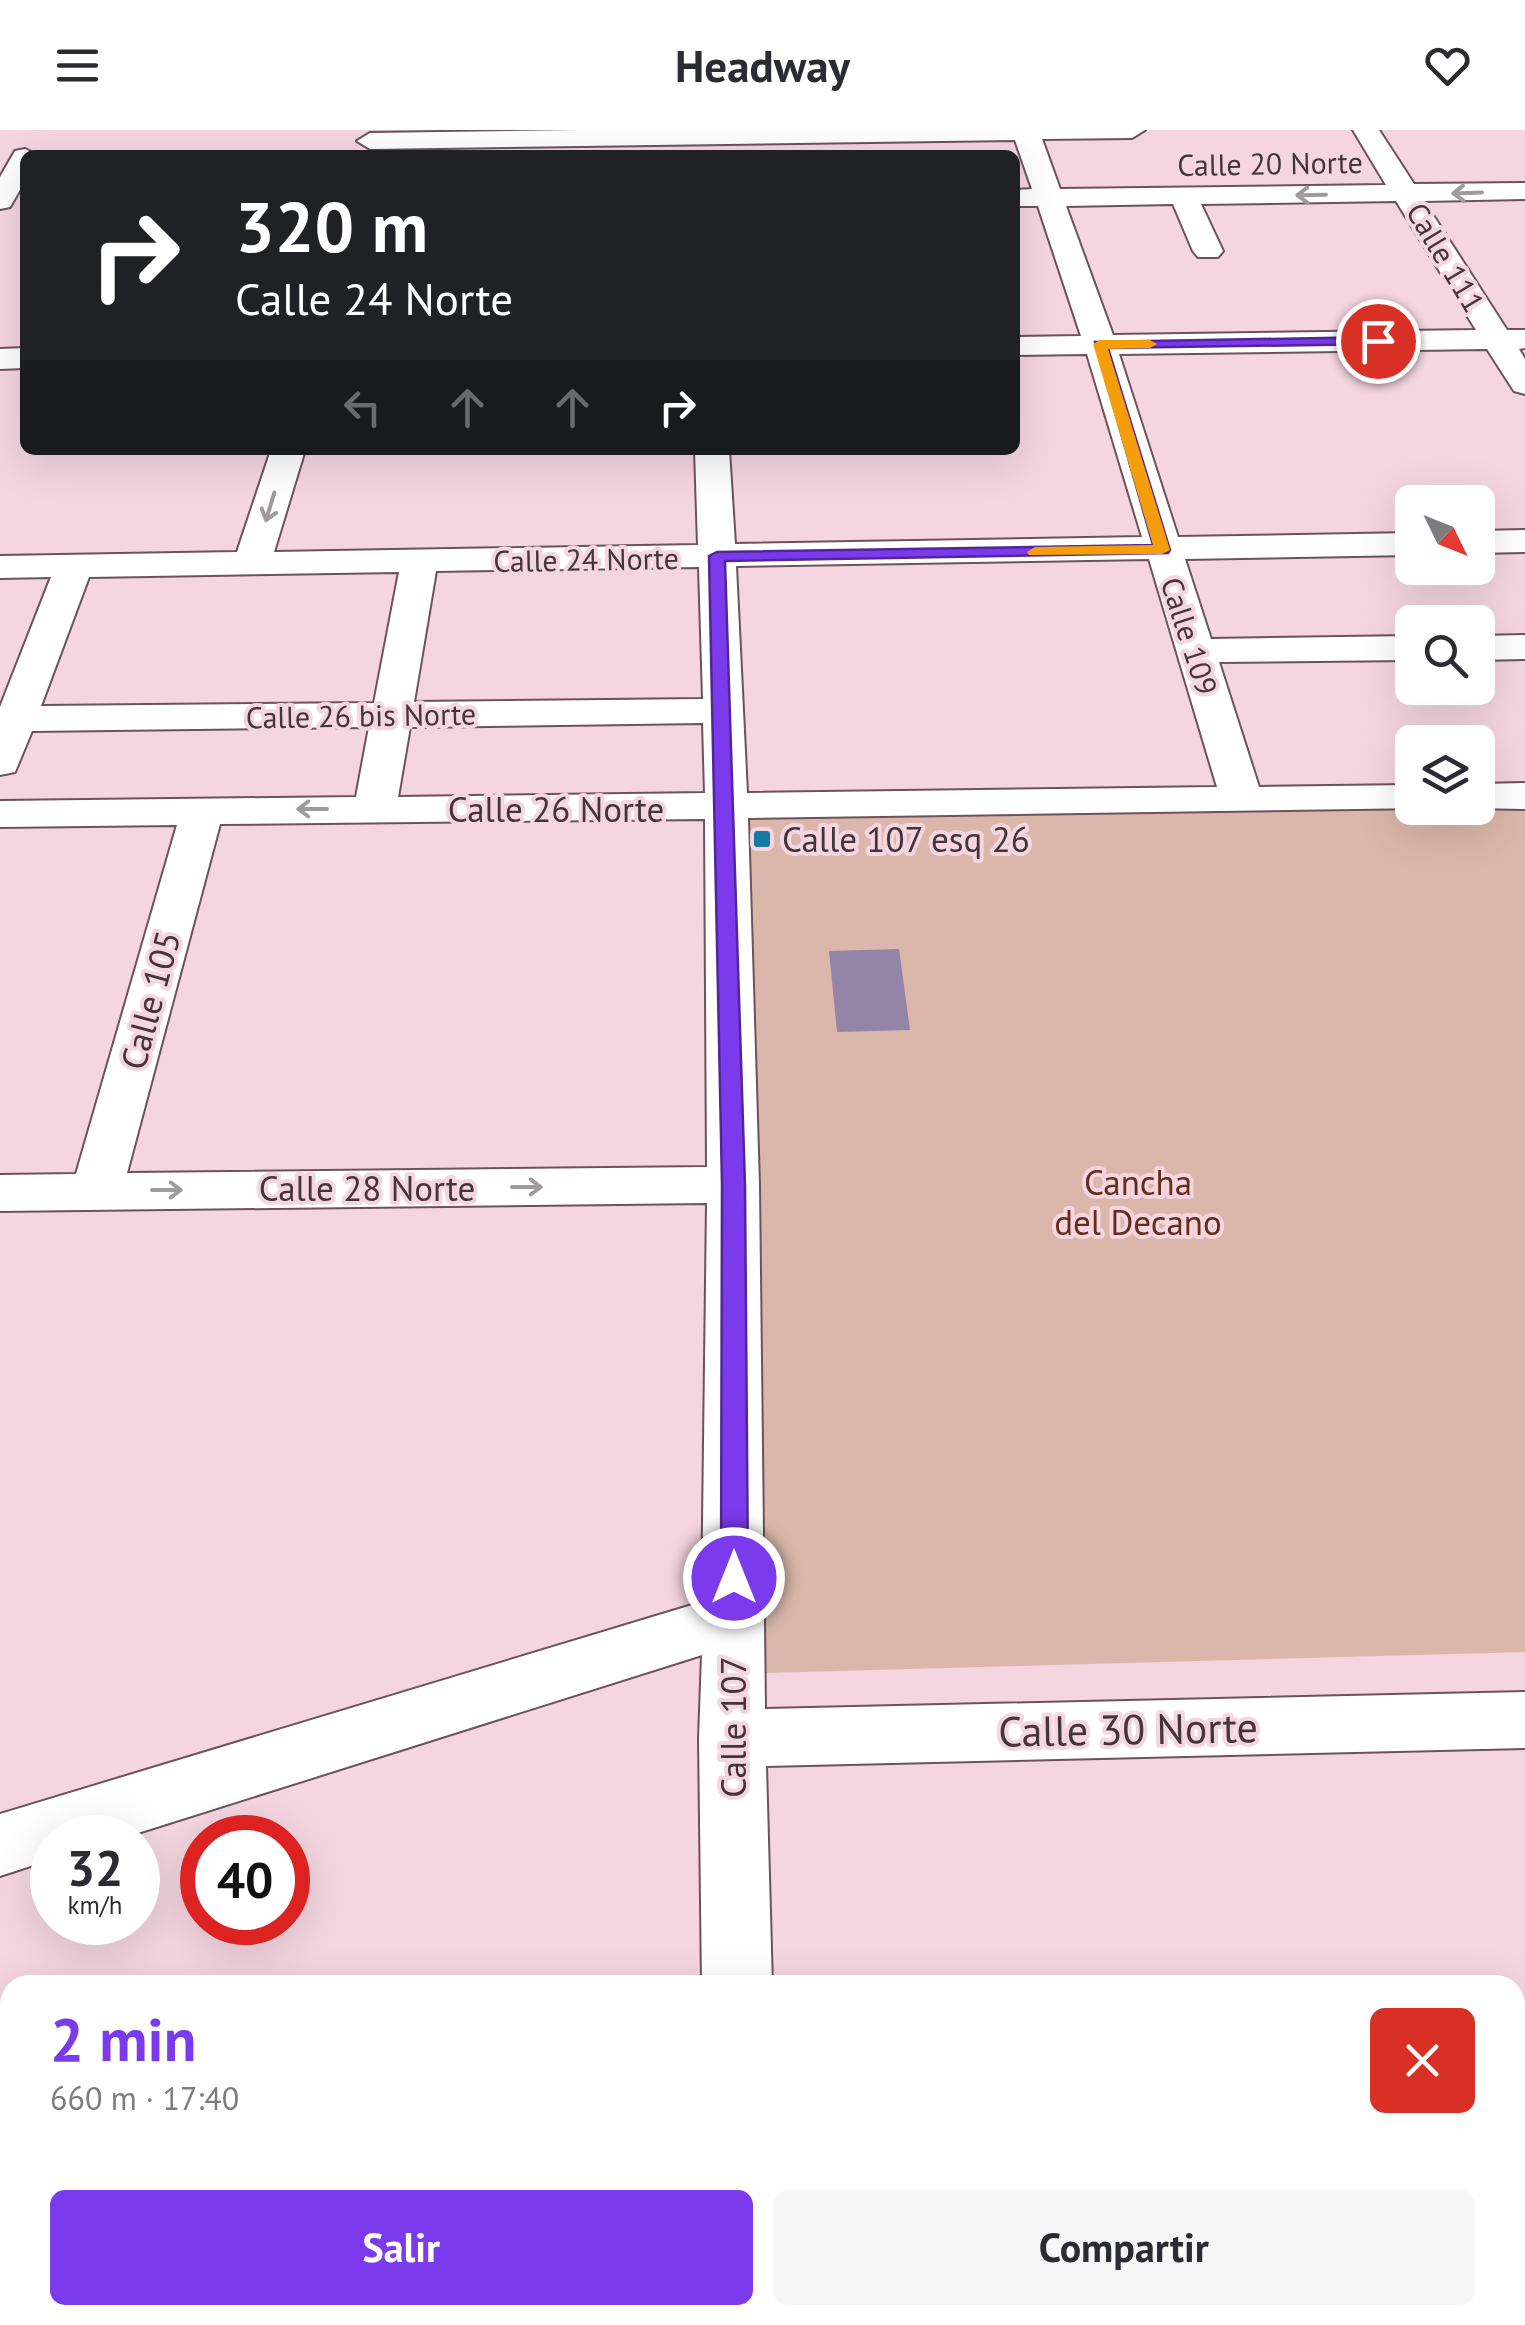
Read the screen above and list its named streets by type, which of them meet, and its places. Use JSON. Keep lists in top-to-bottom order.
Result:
{
  "streets": {
    "street": [
      "Calle 20 Norte",
      "Calle 111",
      "Calle 24 Norte",
      "Calle 109",
      "Calle 26 bis Norte",
      "Calle 26 Norte",
      "Calle 105",
      "Calle 28 Norte",
      "Calle 107",
      "Calle 30 Norte"
    ]
  },
  "crossings": [
    ["Calle 20 Norte", "Calle 111"],
    ["Calle 20 Norte", "Calle 109"],
    ["Calle 24 Norte", "Calle 109"],
    ["Calle 24 Norte", "Calle 107"],
    ["Calle 109", "Calle 26 Norte"],
    ["Calle 26 bis Norte", "Calle 107"],
    ["Calle 26 Norte", "Calle 105"],
    ["Calle 26 Norte", "Calle 107"],
    ["Calle 105", "Calle 28 Norte"],
    ["Calle 28 Norte", "Calle 107"],
    ["Calle 107", "Calle 30 Norte"]
  ],
  "one_way": ["Calle 28 Norte"],
  "parks": ["Cancha del Decano"],
  "places": {
    "transit": ["Calle 107 esq 26"]
  },
  "north": "bottom right",
  "page": {
    "header": "Headway",
    "turn": ["320 m", "Calle 24 Norte"],
    "speed": "32 km/h",
    "limit": "40",
    "heading": ["2 min", "660 m · 17:40"],
    "buttons": ["Salir", "Compartir"]
  }
}
